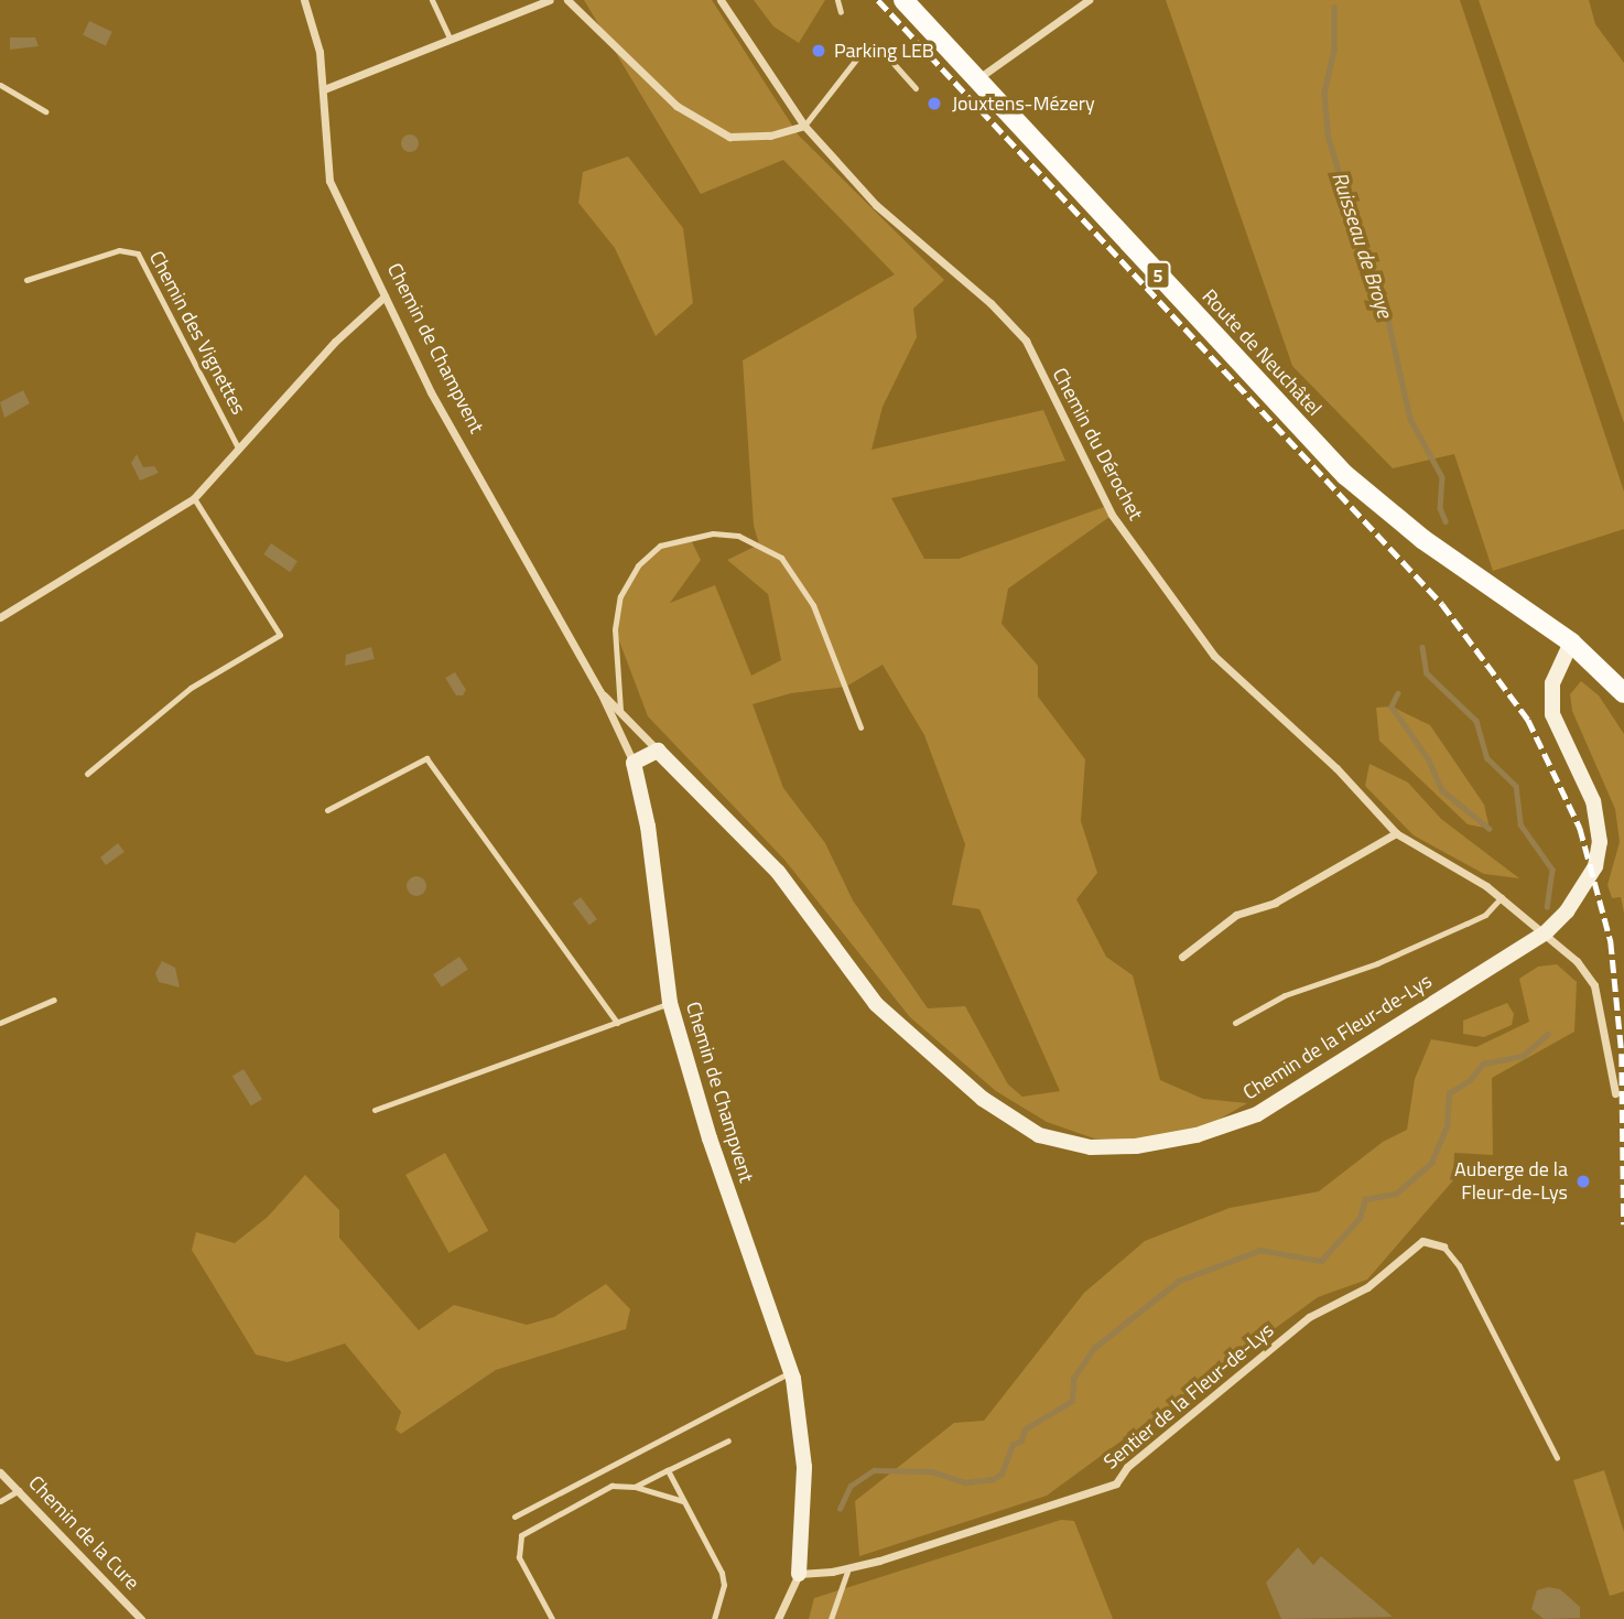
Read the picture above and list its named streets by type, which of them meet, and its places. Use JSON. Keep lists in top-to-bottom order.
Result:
{
  "streets": {
    "main road": ["5", "Route de Neuchâtel"],
    "street": [
      "Chemin des Vignettes",
      "Chemin de Champvent",
      "Chemin du Dérochet",
      "Chemin de la Fleur-de-Lys",
      "Sentier de la Fleur-de-Lys",
      "Chemin de la Cure"
    ]
  },
  "crossings": [
    ["Chemin des Vignettes", "Chemin de Champvent"],
    ["Chemin de Champvent", "Chemin de la Fleur-de-Lys"],
    ["Chemin de Champvent", "Sentier de la Fleur-de-Lys"],
    ["Route de Neuchâtel", "Chemin de la Fleur-de-Lys"],
    ["Chemin du Dérochet", "Chemin de la Fleur-de-Lys"]
  ],
  "water": ["Ruisseau de Broye"],
  "places": ["Parking LEB", "Jouxtens-Mézery", "Auberge de la Fleur-de-Lys"]
}
